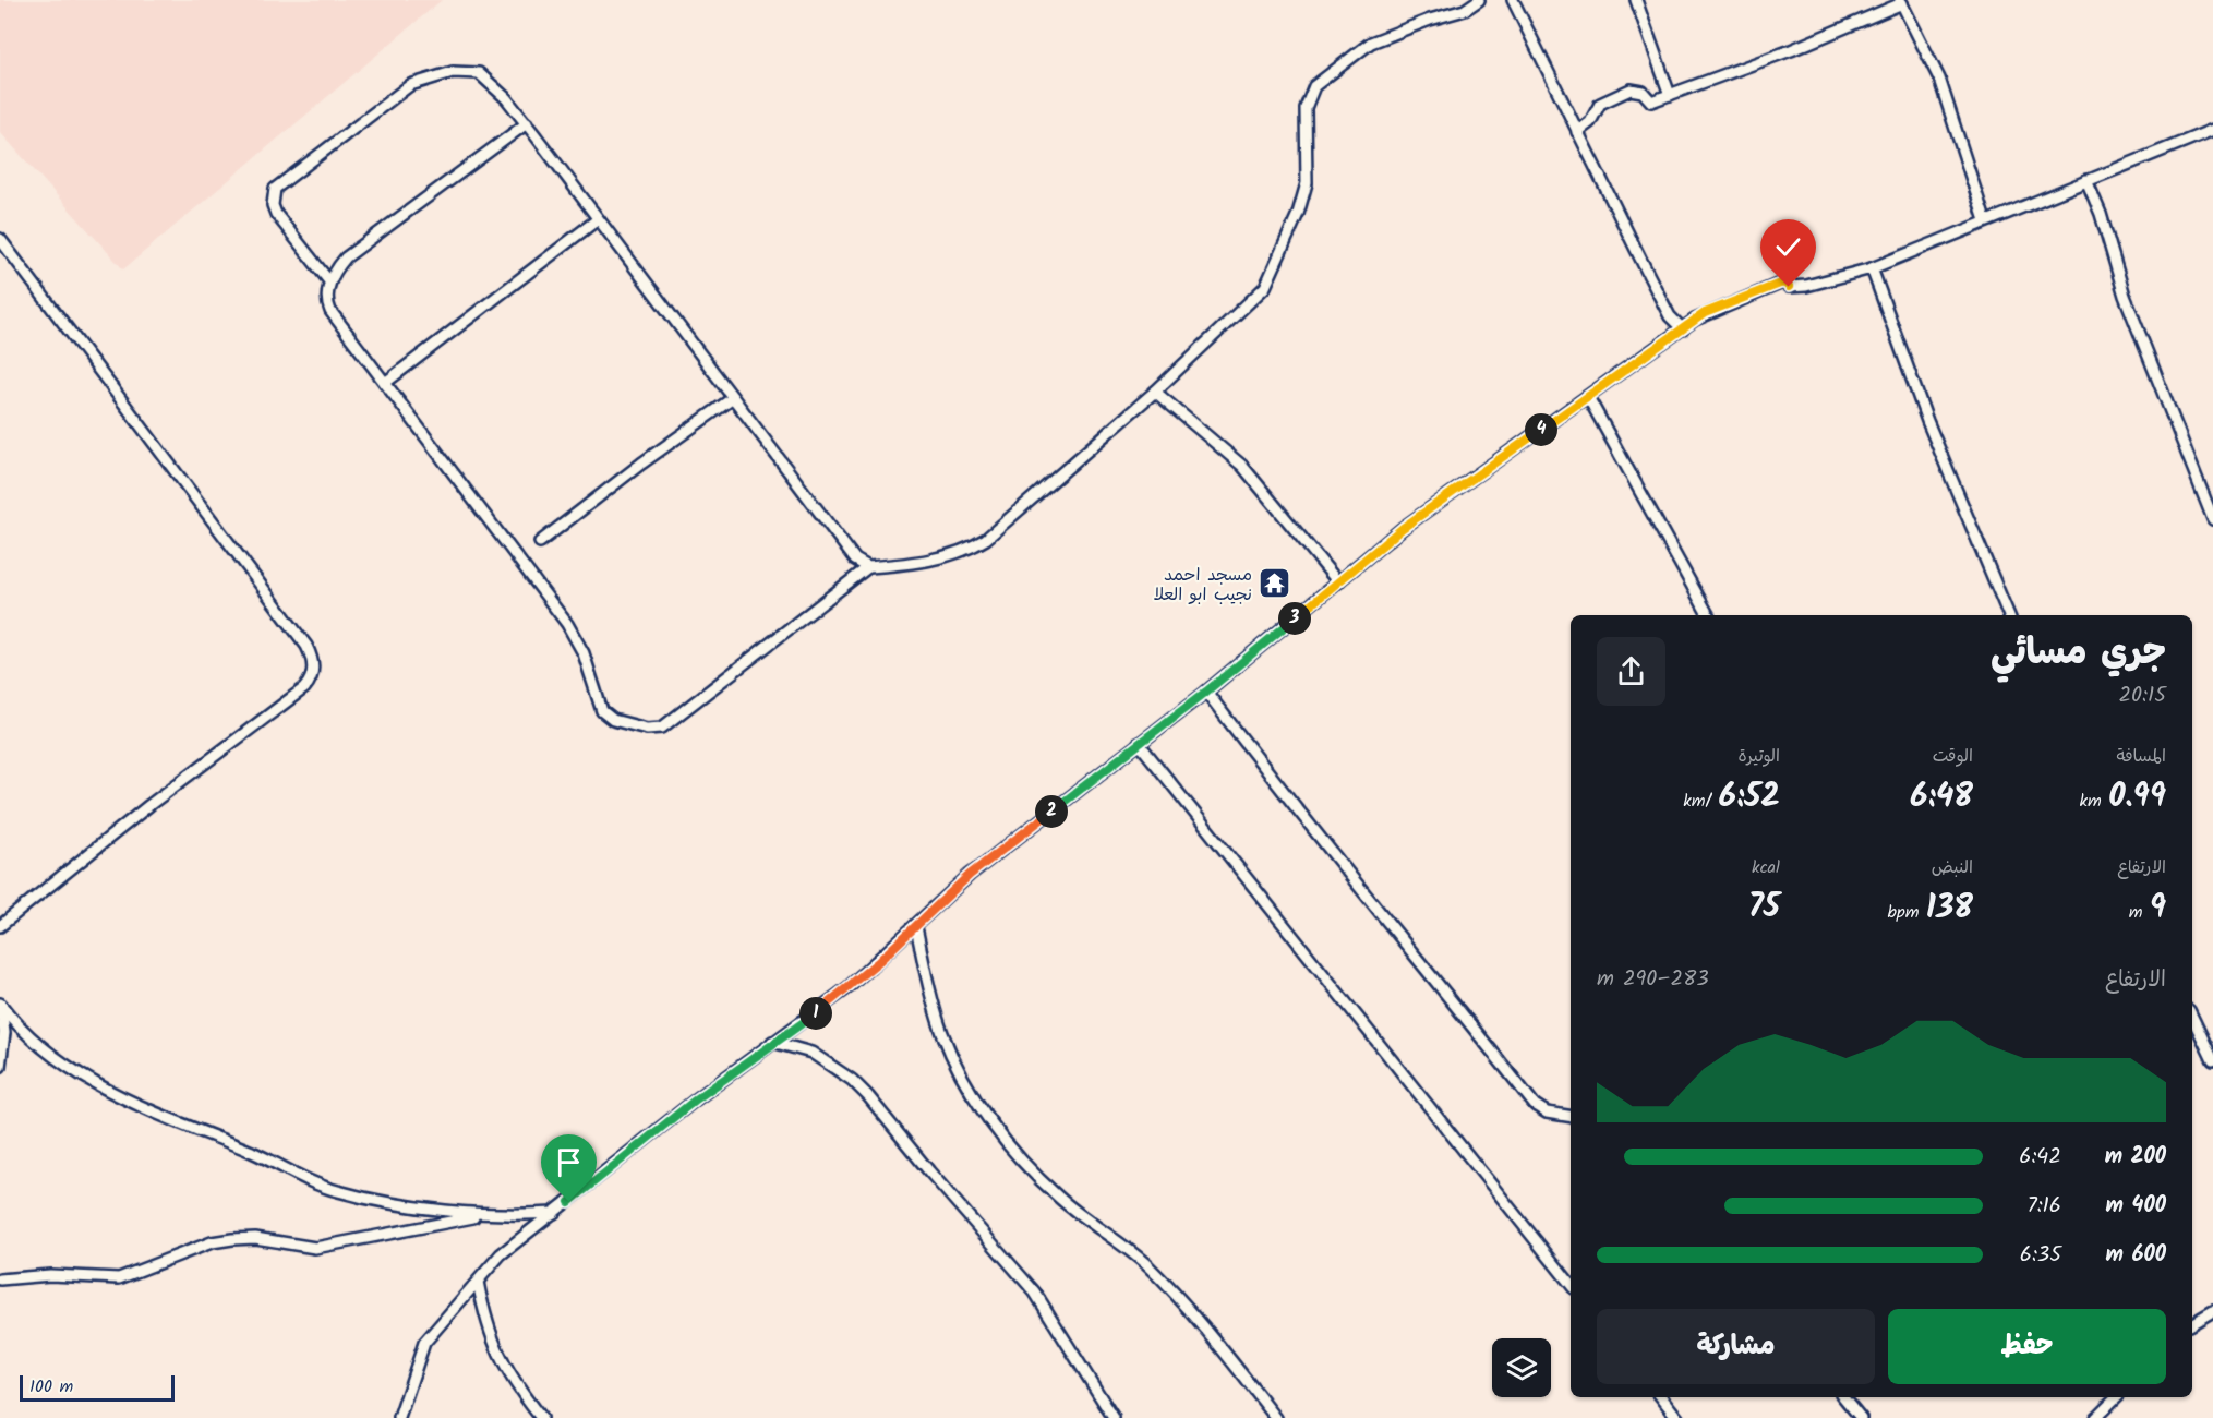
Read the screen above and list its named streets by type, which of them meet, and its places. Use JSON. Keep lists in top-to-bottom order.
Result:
{
  "places": {
    "temple": ["مسجد احمد نجيب ابو العلا"]
  },
  "scale_bar": "100 m",
  "page": {
    "pins": [
      "4",
      "3",
      "2",
      "1"
    ],
    "heading": ["جري مسائي", "20:15"],
    "stats": [
      ["المسافة", "0.99 km"],
      ["الوقت", "6:48"],
      ["الوتيرة", "6:52 /km"],
      ["الارتفاع", "9 m"],
      ["النبض", "138 bpm"],
      ["kcal", "75"]
    ],
    "chart": ["الارتفاع", "283–290 m"],
    "list": [
      {
        "name": "200 m",
        "note": "6:42"
      },
      {
        "name": "400 m",
        "note": "7:16"
      },
      {
        "name": "600 m",
        "note": "6:35"
      }
    ],
    "buttons": ["حفظ", "مشاركة"],
    "scale": "100 m"
  }
}
